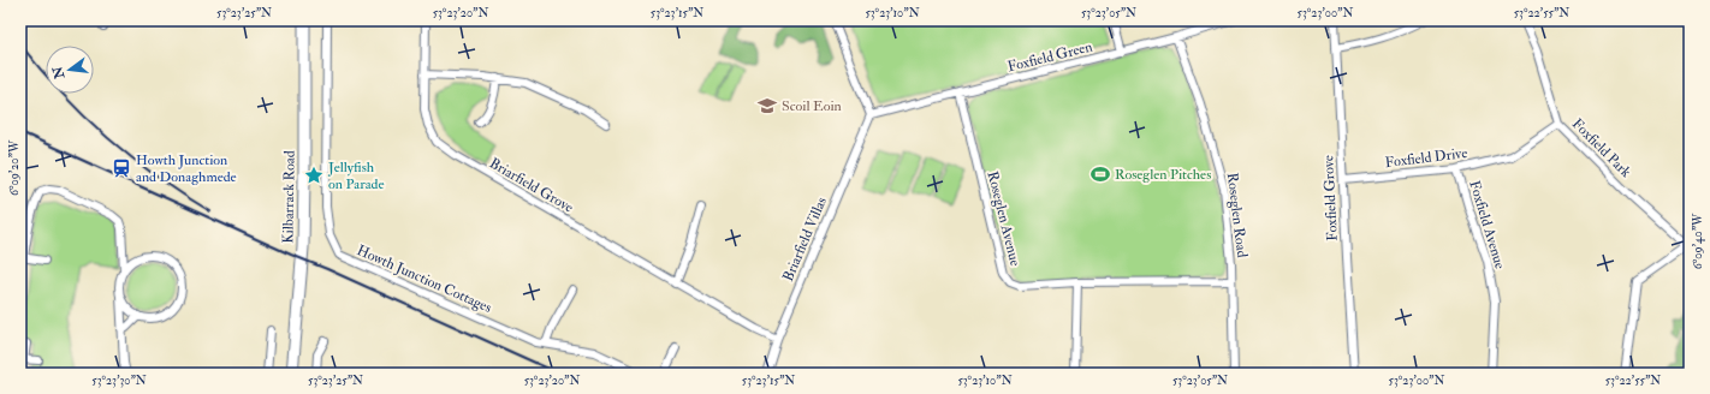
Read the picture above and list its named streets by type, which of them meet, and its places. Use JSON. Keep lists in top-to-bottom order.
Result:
{
  "streets": {
    "main road": ["Kilbarrack Road"],
    "street": [
      "Foxfield Green",
      "Foxfield Park",
      "Foxfield Drive",
      "Briarfield Grove",
      "Foxfield Grove",
      "Roseglen Road",
      "Roseglen Avenue",
      "Foxfield Avenue",
      "Briarfield Villas",
      "Howth Junction Cottages"
    ]
  },
  "crossings": [
    ["Foxfield Green", "Roseglen Road"],
    ["Foxfield Green", "Roseglen Avenue"],
    ["Foxfield Green", "Briarfield Villas"],
    ["Foxfield Park", "Foxfield Drive"],
    ["Foxfield Drive", "Foxfield Grove"],
    ["Foxfield Drive", "Foxfield Avenue"],
    ["Briarfield Grove", "Briarfield Villas"],
    ["Roseglen Road", "Roseglen Avenue"]
  ],
  "places": {
    "school or university": ["Scoil Eoin"],
    "station": ["Howth Junction and Donaghmede"],
    "sports": ["Roseglen Pitches"],
    "place": ["Jellyfish on Parade"]
  },
  "north": "left",
  "coordinates": [
    "53°23'25\"N",
    "53°23'20\"N",
    "53°23'15\"N",
    "53°23'10\"N",
    "53°23'05\"N",
    "53°23'00\"N",
    "53°22'55\"N",
    "6°09'20\"W",
    "6°09'40\"W",
    "53°23'30\"N"
  ]
}
